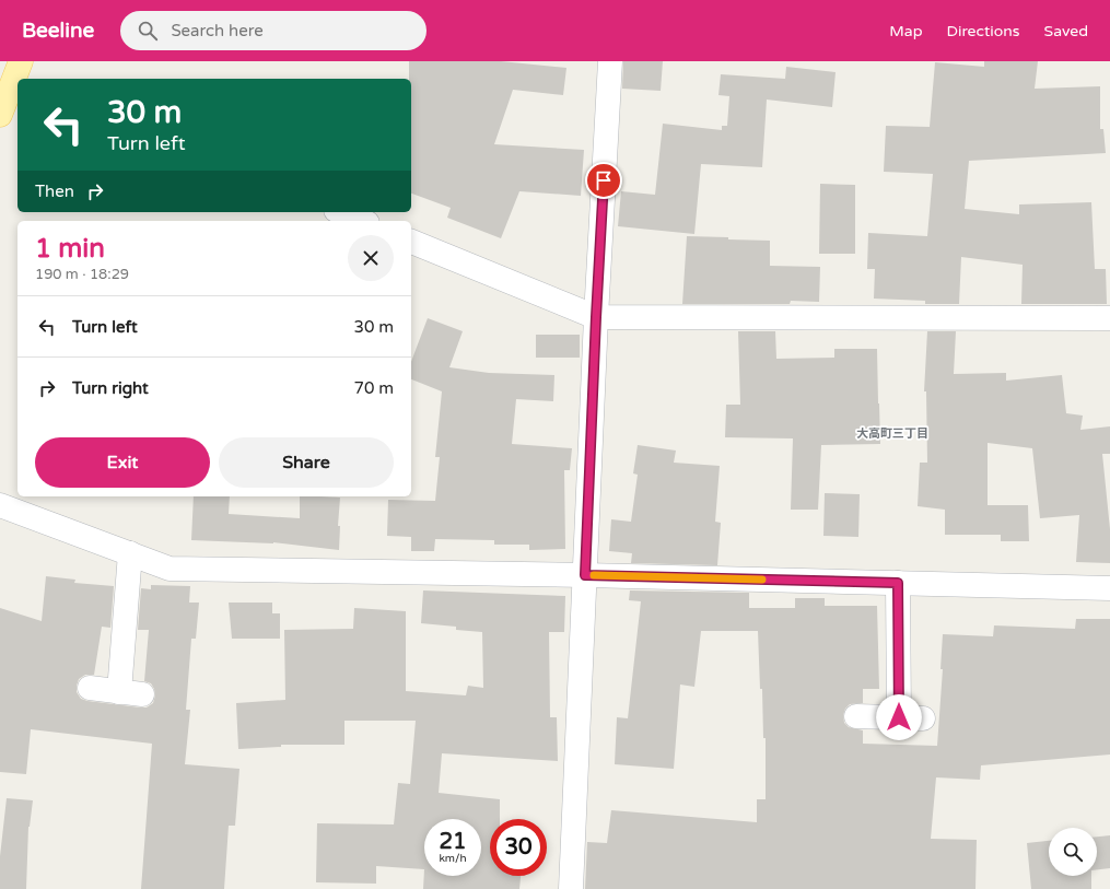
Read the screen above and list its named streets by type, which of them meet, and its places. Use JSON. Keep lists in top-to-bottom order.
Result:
{
  "districts": ["大高町三丁目"],
  "page": {
    "header": "Beeline",
    "search": "Search here",
    "nav": ["Map", "Directions", "Saved"],
    "turn": ["30 m", "Turn left"],
    "then": "Then",
    "heading": ["1 min", "190 m · 18:29"],
    "list": [
      {
        "name": "Turn left",
        "value": "30 m"
      },
      {
        "name": "Turn right",
        "value": "70 m"
      }
    ],
    "buttons": ["Exit", "Share"],
    "speed": "21 km/h",
    "limit": "30"
  }
}
